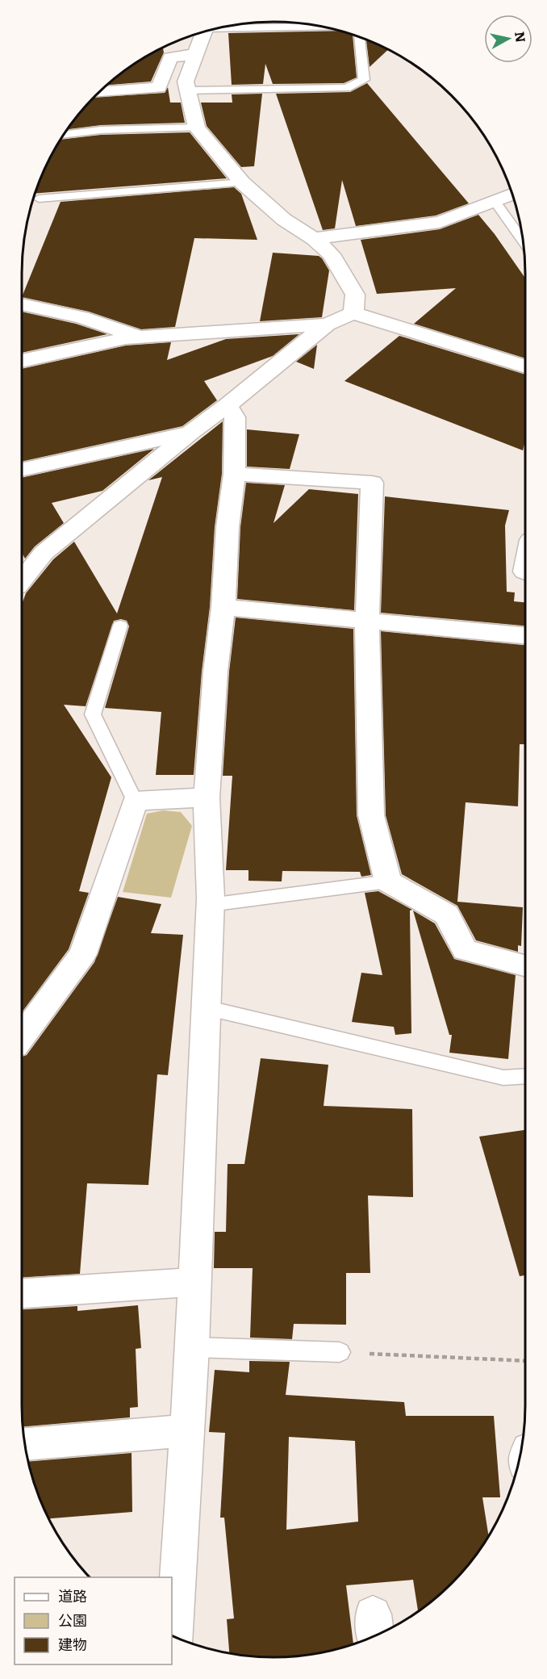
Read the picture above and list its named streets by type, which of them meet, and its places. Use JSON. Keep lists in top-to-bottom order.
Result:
{
  "legend": ["道路", "公園", "建物"],
  "north": "right"
}
